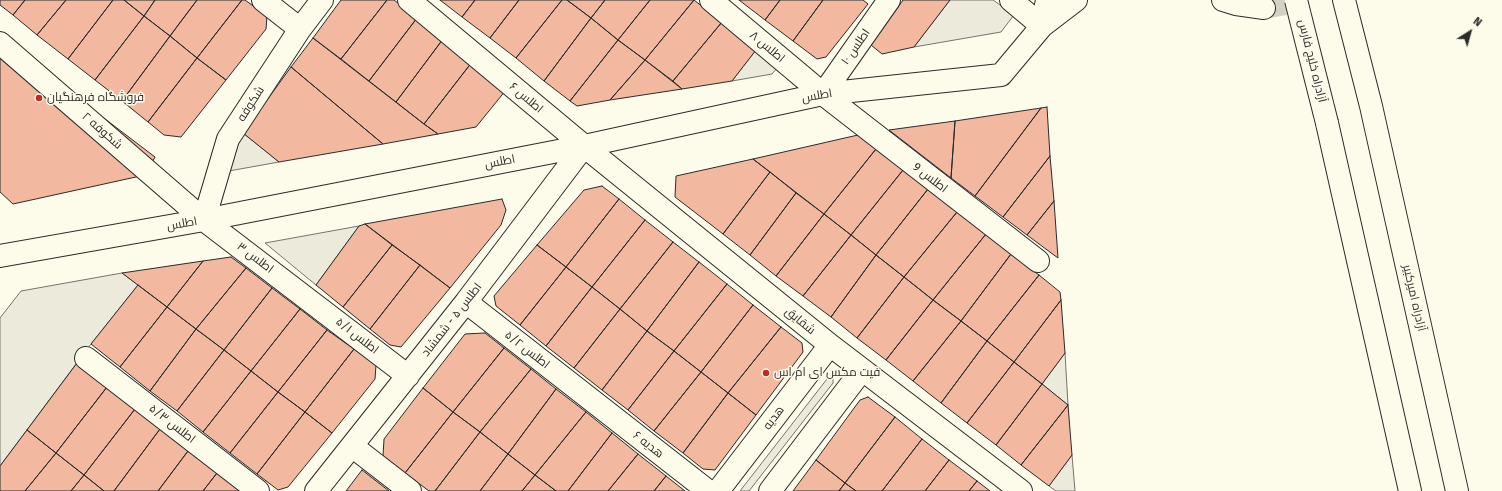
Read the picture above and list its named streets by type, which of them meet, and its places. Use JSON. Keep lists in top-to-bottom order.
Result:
{
  "streets": {
    "main road": [
      "اطلس ۸",
      "اطلس ۱۰",
      "آزادراه خلیج فارس",
      "اطلس",
      "اطلس ۶",
      "شکوفه",
      "شکوفه ۲",
      "اطلس 9",
      "اطلس ۳",
      "آزادراه امیرکبیر",
      "اطلس ۵ - شمشاد",
      "شقایق",
      "اطلس ۵/۱",
      "اطلس ۵/۲",
      "هدیه",
      "اطلس ۵/۳",
      "هدیه ۶"
    ]
  },
  "crossings": [
    ["اطلس ۸", "اطلس ۱۰"],
    ["اطلس ۸", "اطلس"],
    ["اطلس ۸", "اطلس 9"],
    ["اطلس ۱۰", "اطلس"],
    ["اطلس ۱۰", "اطلس 9"],
    ["اطلس", "اطلس ۶"],
    ["اطلس", "شکوفه"],
    ["اطلس", "شکوفه ۲"],
    ["اطلس", "اطلس 9"],
    ["اطلس", "اطلس ۳"],
    ["اطلس", "اطلس ۵ - شمشاد"],
    ["اطلس", "شقایق"],
    ["اطلس ۶", "اطلس ۵ - شمشاد"],
    ["اطلس ۶", "شقایق"],
    ["شکوفه", "شکوفه ۲"],
    ["شکوفه", "اطلس ۳"],
    ["شکوفه ۲", "اطلس ۳"],
    ["اطلس ۳", "اطلس ۵/۱"],
    ["اطلس ۵ - شمشاد", "شقایق"],
    ["اطلس ۵ - شمشاد", "اطلس ۵/۱"],
    ["اطلس ۵ - شمشاد", "اطلس ۵/۲"],
    ["شقایق", "هدیه"],
    ["اطلس ۵/۲", "هدیه ۶"]
  ],
  "places": ["فروشگاه فرهنگیان", "فیت مکس ای ام اس"],
  "north": "top right"
}
